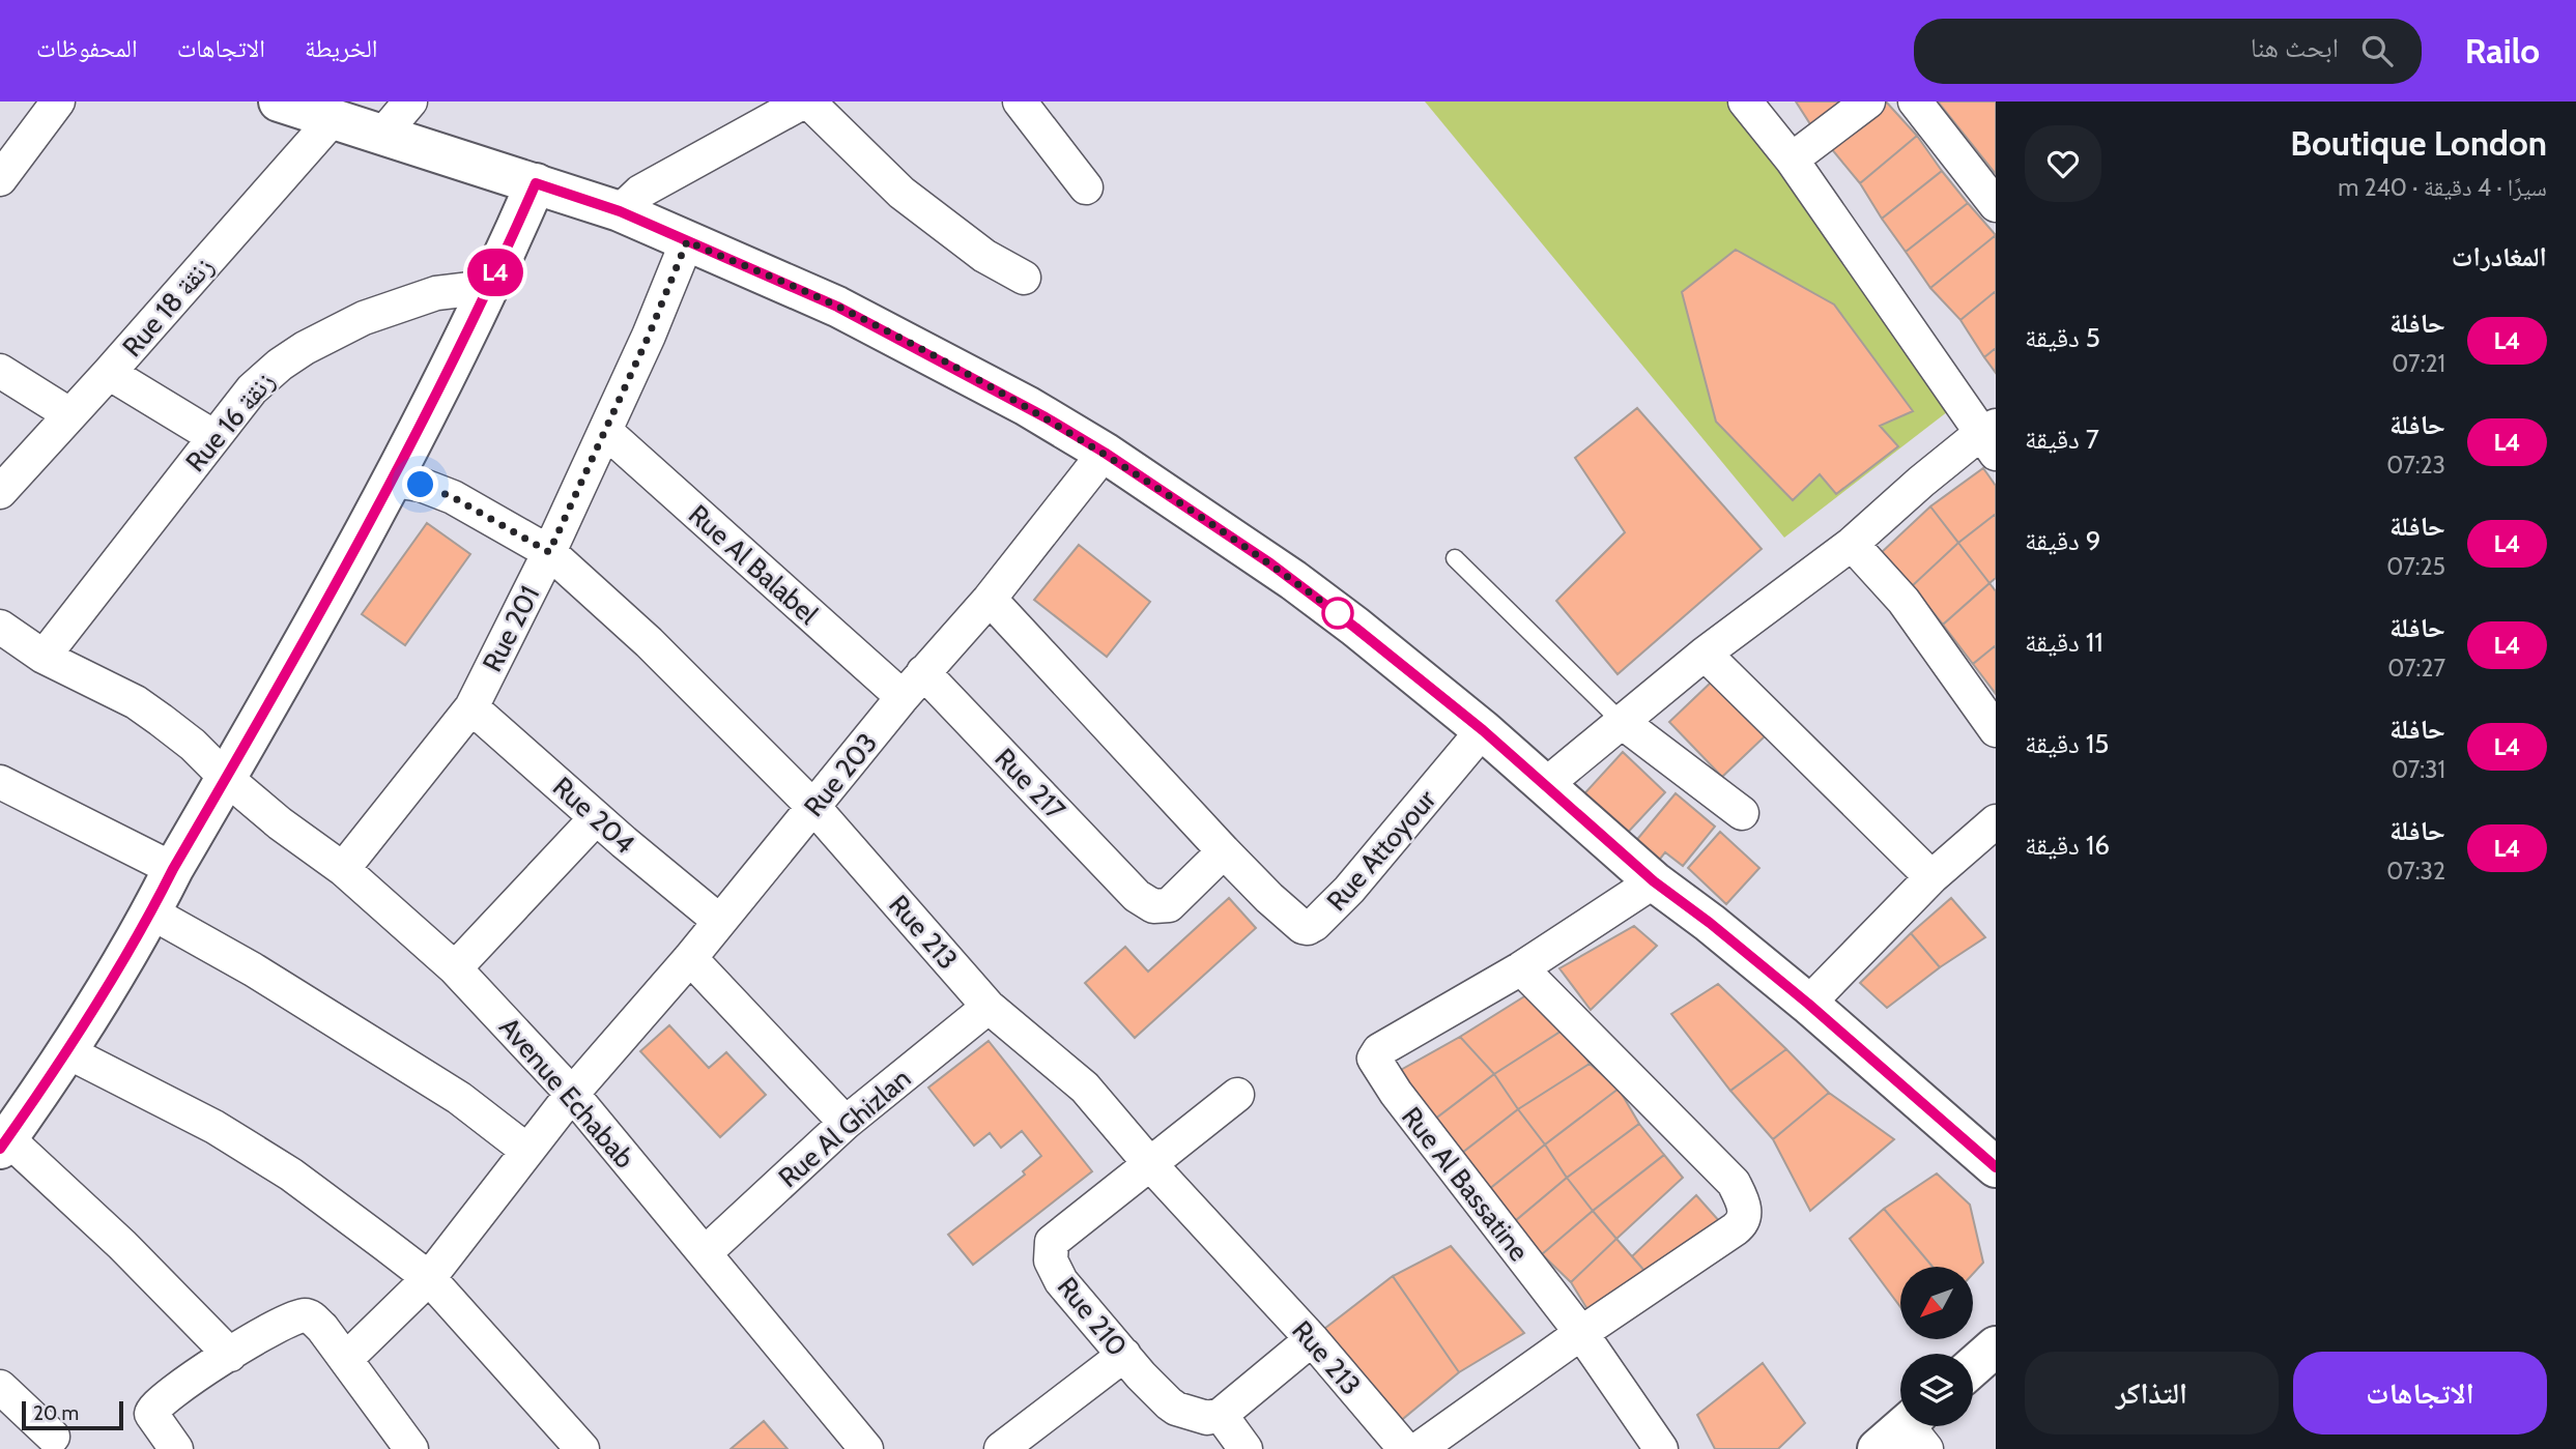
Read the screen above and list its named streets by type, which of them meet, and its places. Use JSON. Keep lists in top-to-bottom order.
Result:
{
  "streets": {
    "street": [
      "Rue 18 زنقة",
      "Rue 16 زنقة",
      "Rue Al Balabel",
      "Rue 201",
      "Rue 203",
      "Rue 217",
      "Rue 204",
      "Rue Attoyour",
      "Rue 213",
      "Avenue Echabab",
      "Rue Al Ghizlan",
      "Rue Al Bassatine",
      "Rue 210"
    ]
  },
  "crossings": [
    ["Rue 16 زنقة", "Avenue Echabab"],
    ["Rue Al Balabel", "Rue 201"],
    ["Rue Al Balabel", "Rue 203"],
    ["Rue 201", "Rue 204"],
    ["Rue 201", "Rue 213"],
    ["Rue 201", "Avenue Echabab"],
    ["Rue 203", "Rue 217"],
    ["Rue 203", "Rue 204"],
    ["Rue 203", "Rue 213"],
    ["Rue 203", "Avenue Echabab"],
    ["Rue 217", "Rue Attoyour"],
    ["Rue 213", "Rue Al Ghizlan"],
    ["Rue 213", "Rue 210"],
    ["Avenue Echabab", "Rue Al Ghizlan"]
  ],
  "lines": ["bus line L4"],
  "scale_bar": "20 m",
  "north": "bottom left",
  "page": {
    "header": "Railo",
    "search": "ابحث هنا",
    "nav": ["الخريطة", "الاتجاهات", "المحفوظات"],
    "heading": [
      ["Boutique London", "سيرًا · 4 دقيقة · 240 m"],
      "المغادرات"
    ],
    "on_map": "L4",
    "list": [
      {
        "mark": "L4",
        "name": "حافلة",
        "note": "07:21",
        "value": "5 دقيقة"
      },
      {
        "mark": "L4",
        "name": "حافلة",
        "note": "07:23",
        "value": "7 دقيقة"
      },
      {
        "mark": "L4",
        "name": "حافلة",
        "note": "07:25",
        "value": "9 دقيقة"
      },
      {
        "mark": "L4",
        "name": "حافلة",
        "note": "07:27",
        "value": "11 دقيقة"
      },
      {
        "mark": "L4",
        "name": "حافلة",
        "note": "07:31",
        "value": "15 دقيقة"
      },
      {
        "mark": "L4",
        "name": "حافلة",
        "note": "07:32",
        "value": "16 دقيقة"
      }
    ],
    "buttons": ["الاتجاهات", "التذاكر"],
    "scale": "20 m"
  }
}
